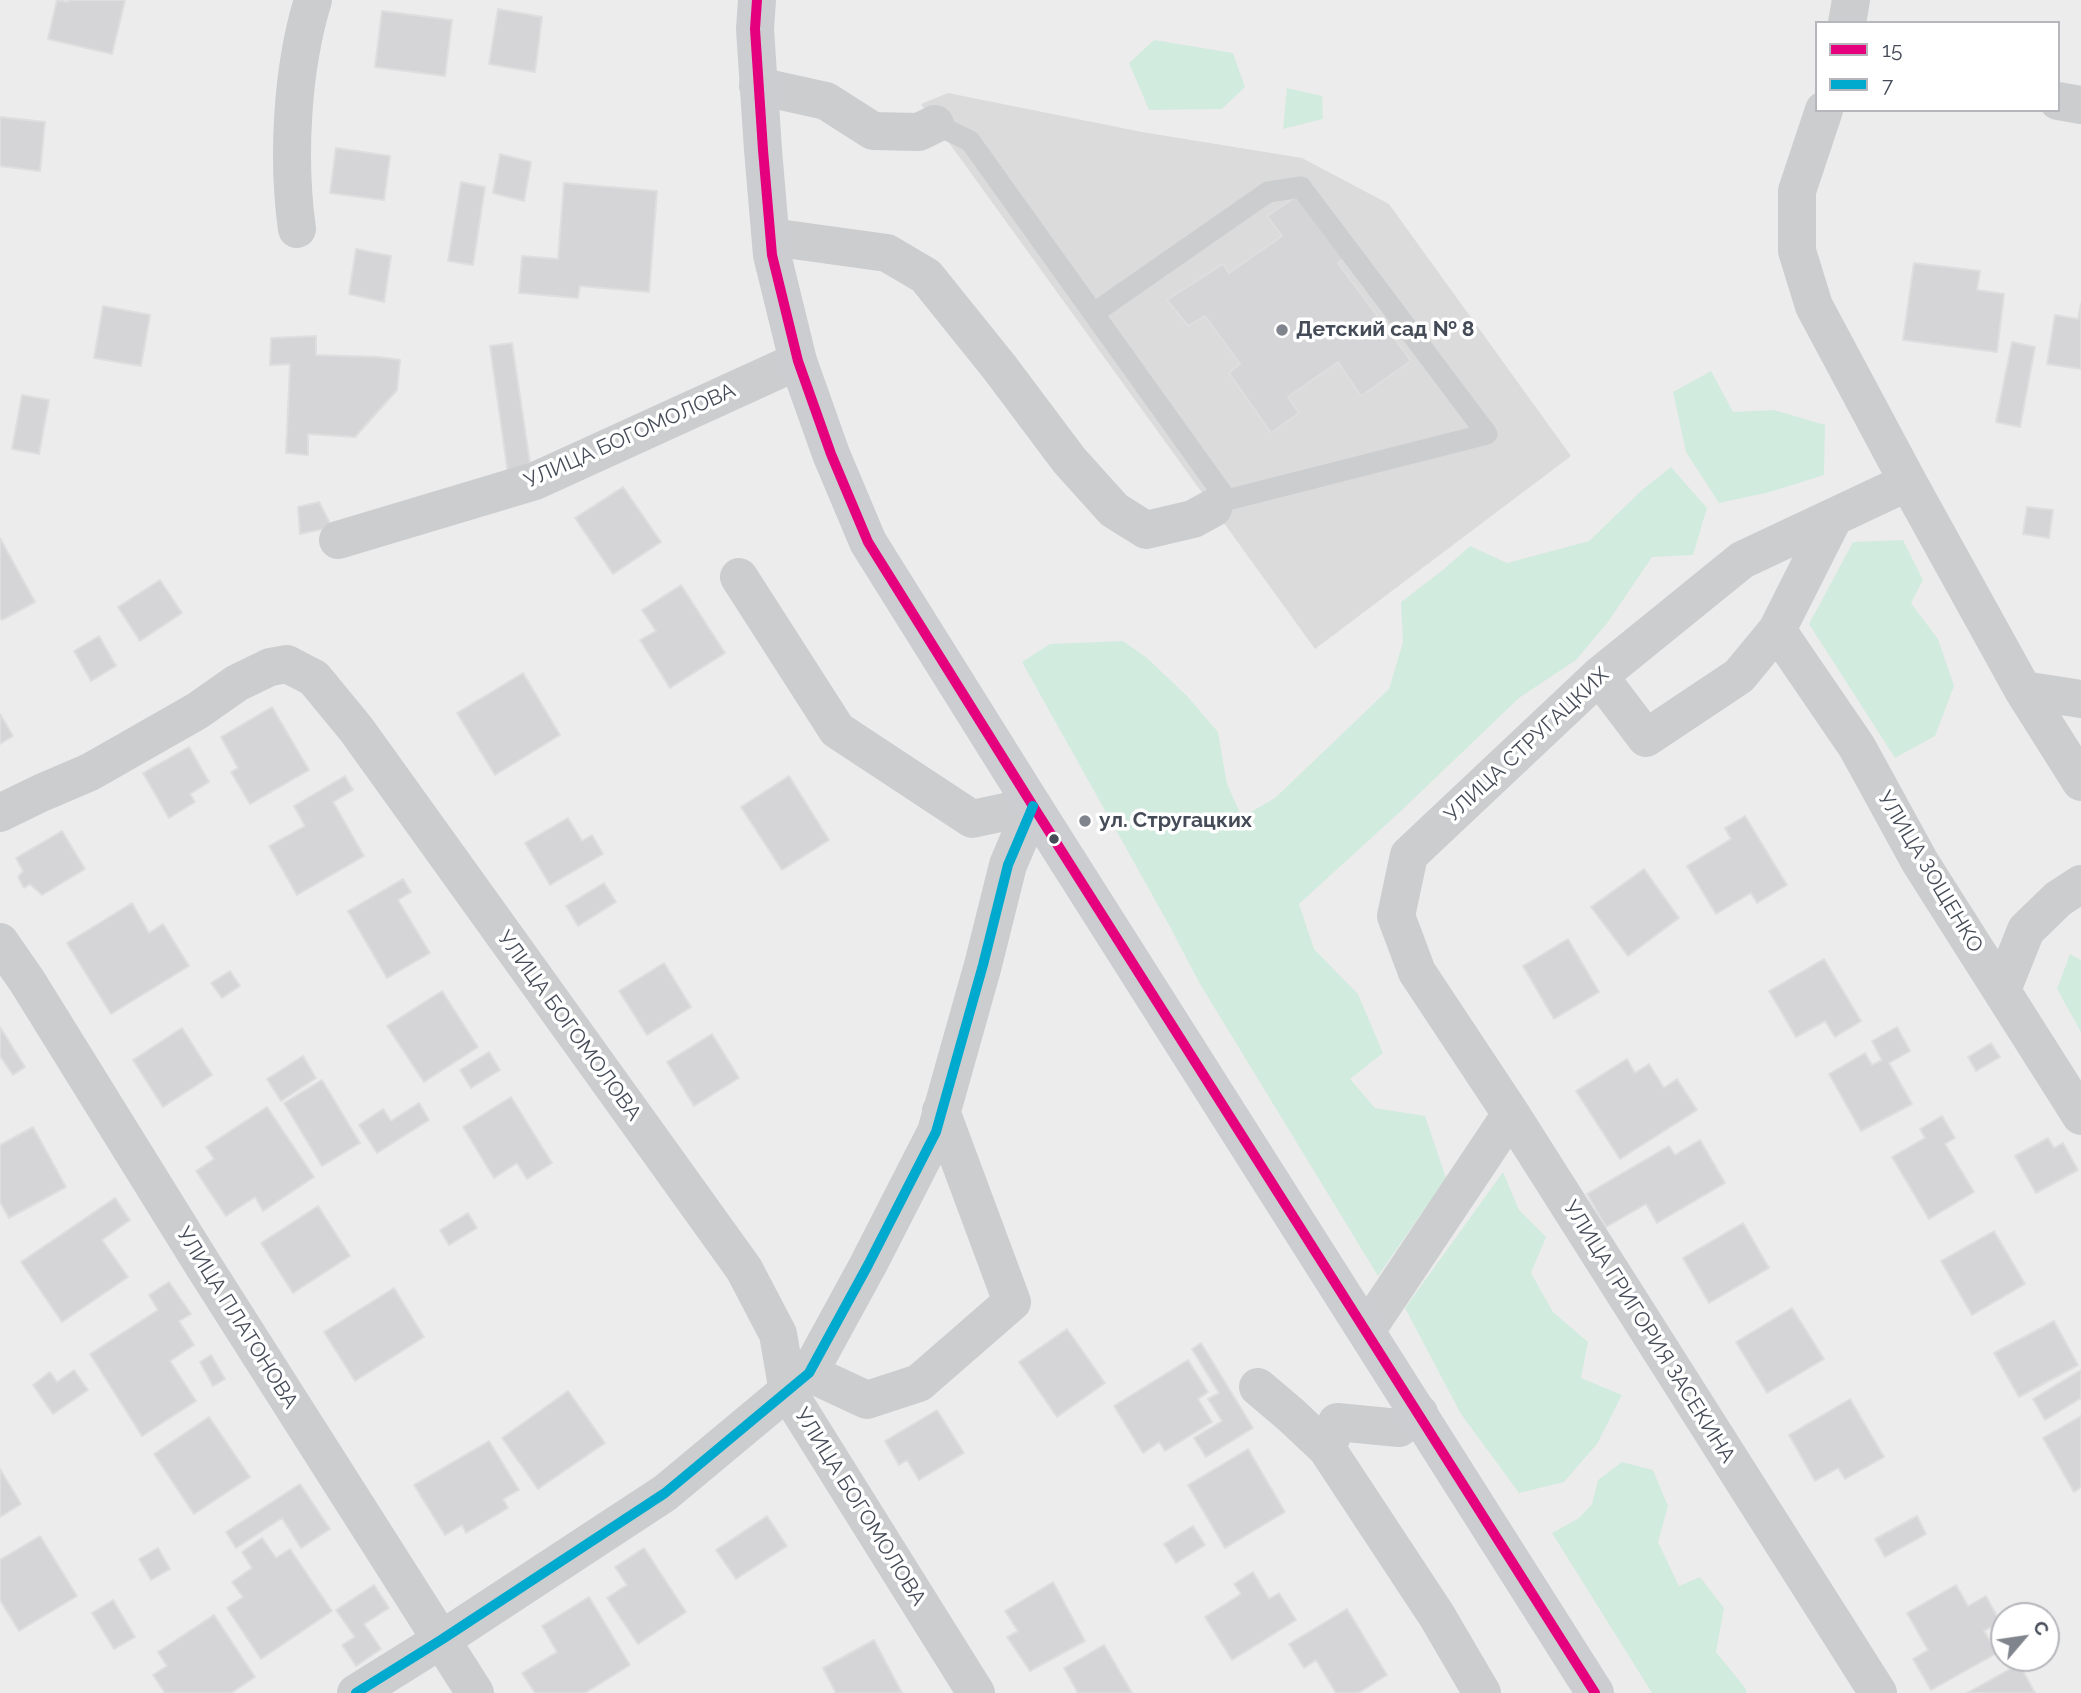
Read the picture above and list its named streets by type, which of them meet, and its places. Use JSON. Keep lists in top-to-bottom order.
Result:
{
  "streets": {
    "street": [
      "УЛИЦА БОГОМОЛОВА",
      "УЛИЦА СТРУГАЦКИХ",
      "УЛИЦА ЗОЩЕНКО",
      "УЛИЦА ПЛАТОНОВА",
      "УЛИЦА ГРИГОРИЯ ЗАСЕКИНА"
    ]
  },
  "crossings": [
    ["УЛИЦА СТРУГАЦКИХ", "УЛИЦА ГРИГОРИЯ ЗАСЕКИНА"]
  ],
  "places": ["Детский сад № 8", "ул. Стругацких"],
  "lines": ["transit line 15", "transit line 7"],
  "legend": ["15", "7"],
  "north": "top right"
}
